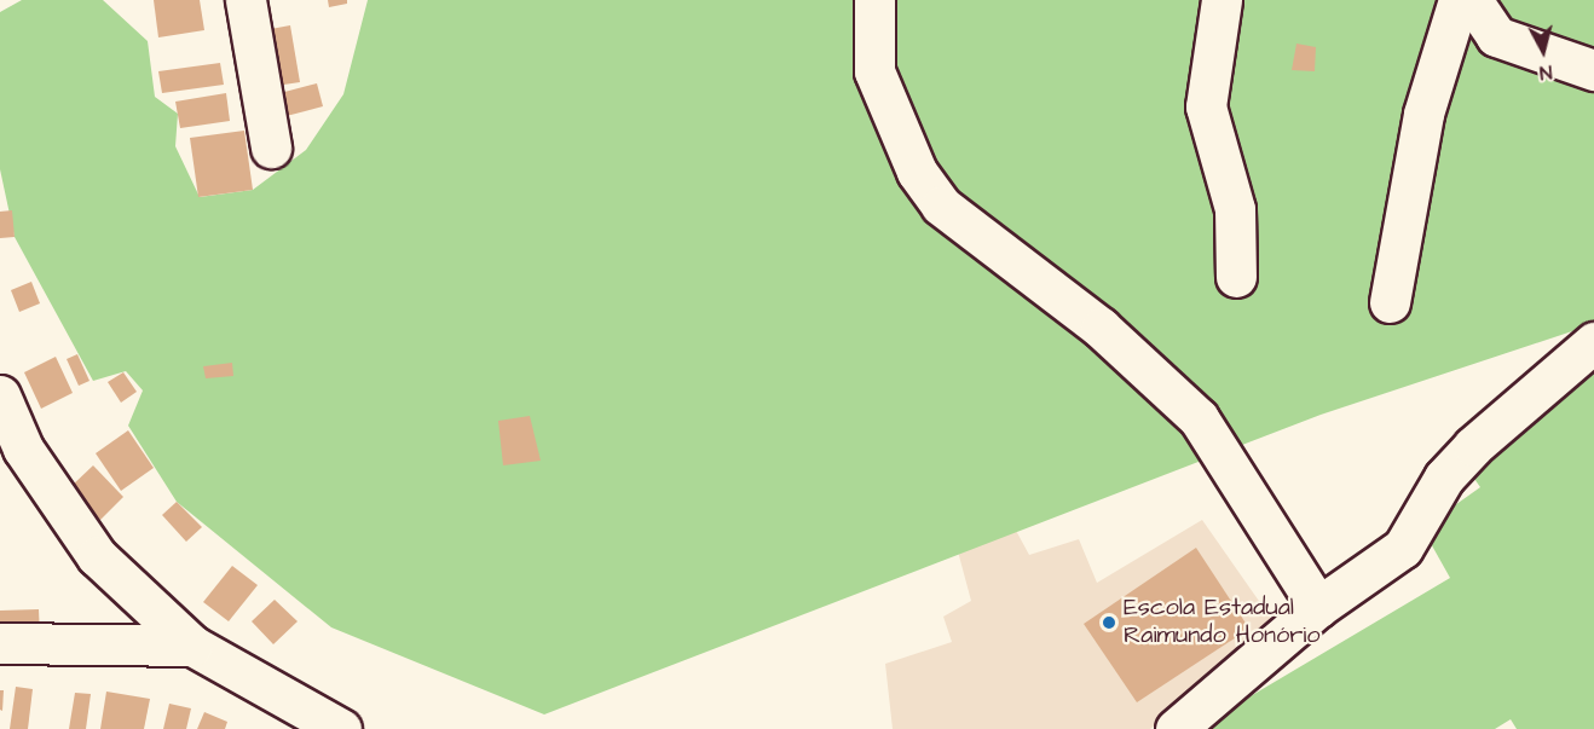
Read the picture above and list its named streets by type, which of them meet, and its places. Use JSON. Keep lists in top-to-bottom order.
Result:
{
  "places": ["Escola Estadual Raimundo Honório"],
  "north": "bottom"
}
